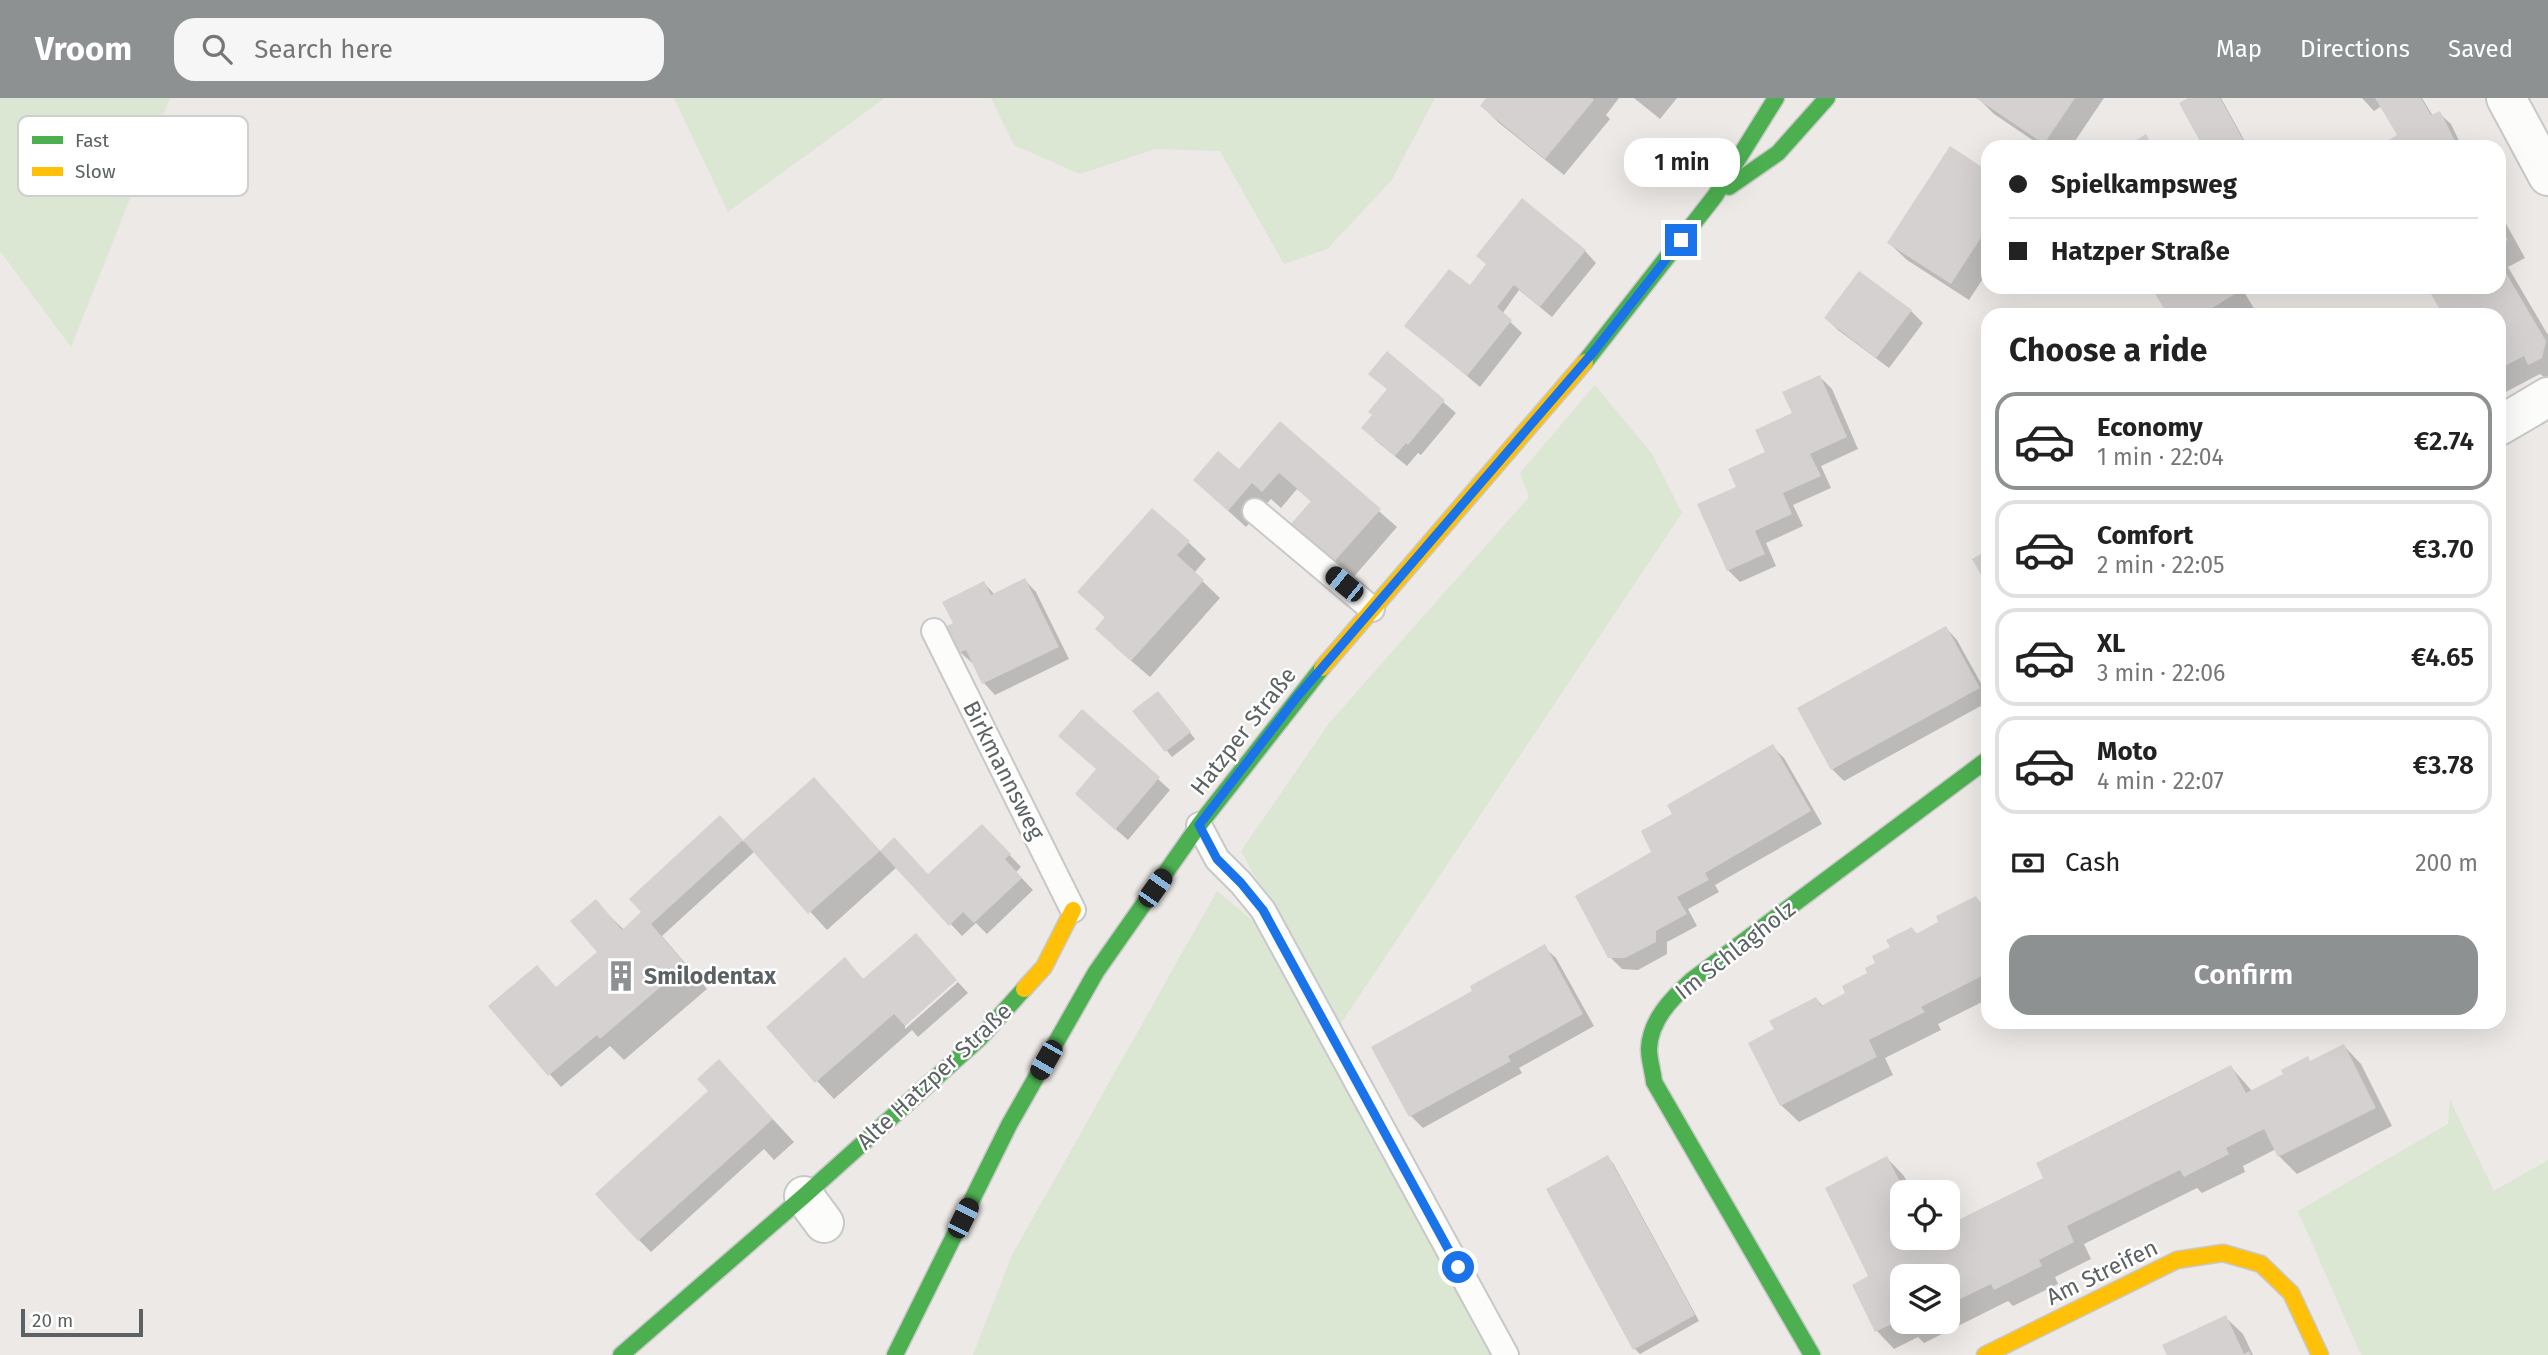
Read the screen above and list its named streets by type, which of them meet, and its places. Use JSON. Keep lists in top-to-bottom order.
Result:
{
  "streets": {
    "street": [
      "Hatzper Straße",
      "Im Schlagholz",
      "Alte Hatzper Straße",
      "Am Streifen"
    ],
    "lane": ["Birkmannsweg"]
  },
  "crossings": [
    ["Birkmannsweg", "Alte Hatzper Straße"]
  ],
  "places": {
    "building": ["Smilodentax"]
  },
  "legend": ["Fast", "Slow"],
  "scale_bar": "20 m",
  "page": {
    "header": "Vroom",
    "search": "Search here",
    "nav": ["Map", "Directions", "Saved"],
    "bubble": "1 min",
    "banner": ["Spielkampsweg", "Hatzper Straße"],
    "heading": "Choose a ride",
    "list": [
      {
        "name": "Economy",
        "note": "1 min · 22:04",
        "value": "€2.74"
      },
      {
        "name": "Comfort",
        "note": "2 min · 22:05",
        "value": "€3.70"
      },
      {
        "name": "XL",
        "note": "3 min · 22:06",
        "value": "€4.65"
      },
      {
        "name": "Moto",
        "note": "4 min · 22:07",
        "value": "€3.78"
      }
    ],
    "pay": ["Cash", "200 m"],
    "buttons": "Confirm",
    "scale": "20 m"
  }
}
